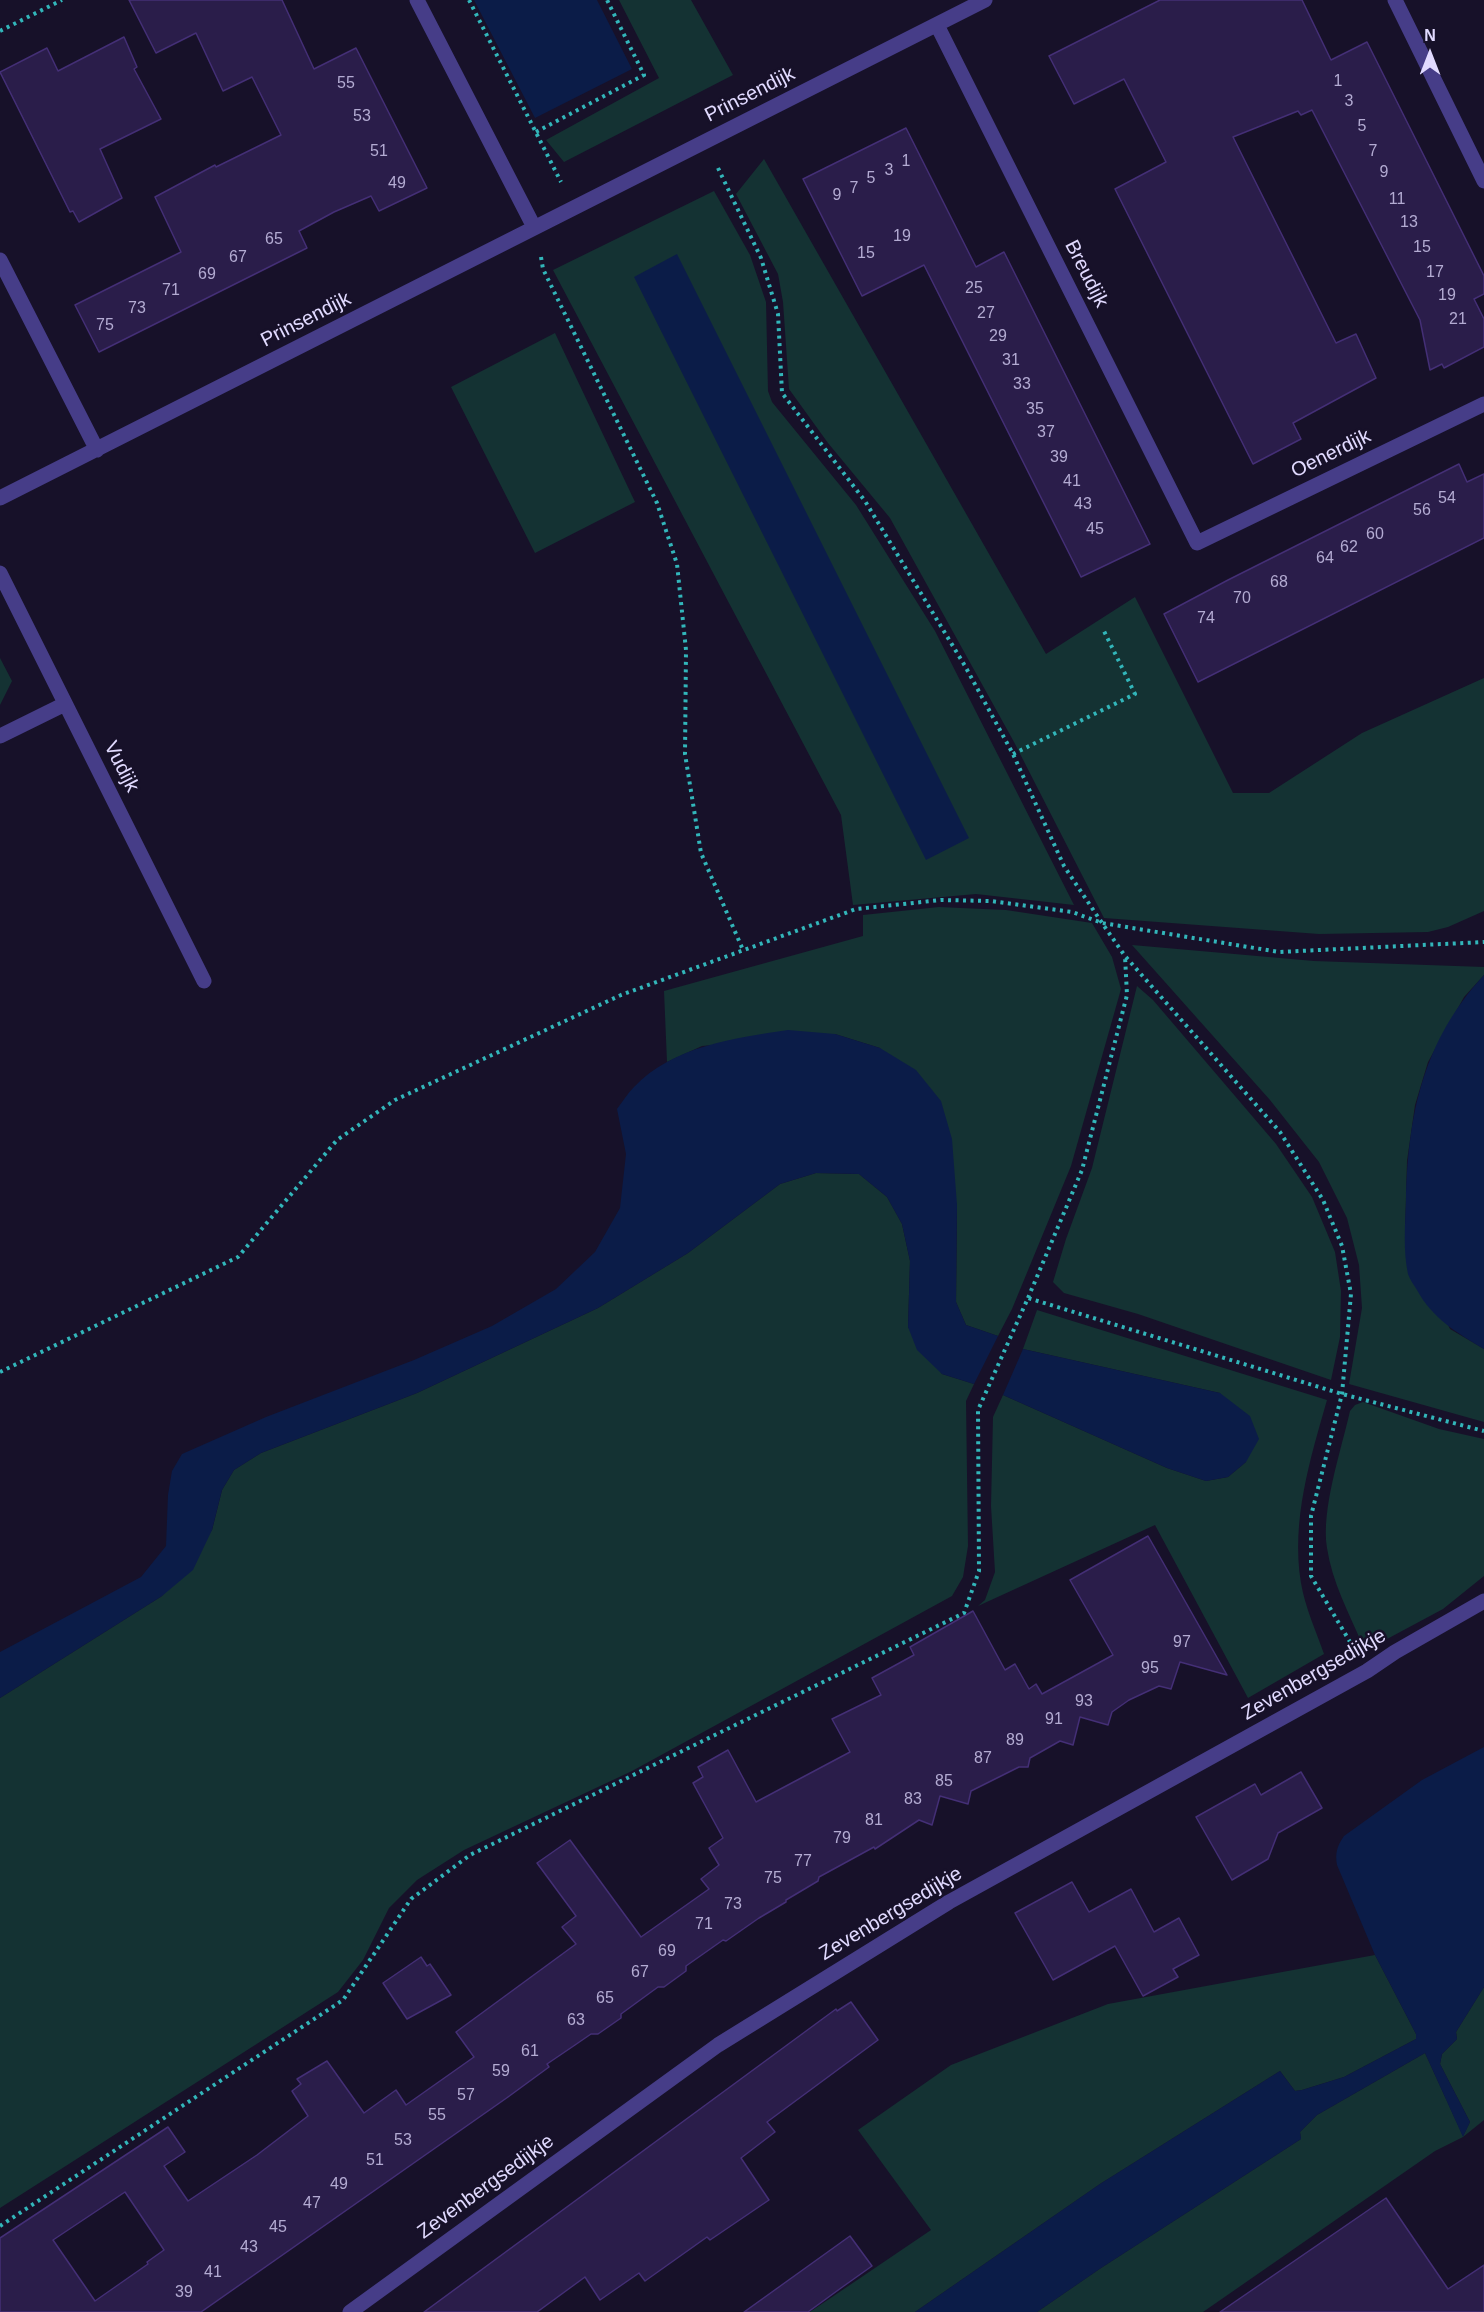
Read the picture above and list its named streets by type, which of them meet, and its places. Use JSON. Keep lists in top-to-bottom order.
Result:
{
  "streets": {
    "street": [
      "Prinsendijk",
      "Breudijk",
      "Oenerdijk",
      "Vudijk",
      "Zevenbergsedijkje"
    ]
  },
  "crossings": [
    ["Prinsendijk", "Breudijk"],
    ["Breudijk", "Oenerdijk"]
  ],
  "house_numbers": [
    "1",
    "55",
    "3",
    "53",
    "5",
    "51",
    "7",
    "1",
    "3",
    "9",
    "5",
    "49",
    "7",
    "9",
    "11",
    "13",
    "19",
    "65",
    "15",
    "15",
    "67",
    "17",
    "69",
    "25",
    "71",
    "19",
    "73",
    "27",
    "21",
    "75",
    "29",
    "31",
    "33",
    "35",
    "37",
    "39",
    "41",
    "54",
    "43",
    "56",
    "45",
    "60",
    "62",
    "64",
    "68",
    "70",
    "74",
    "97",
    "95",
    "93",
    "91",
    "89",
    "87",
    "85",
    "83",
    "81",
    "79",
    "77",
    "75",
    "73",
    "71",
    "69",
    "67",
    "65",
    "63",
    "61",
    "59",
    "57",
    "55",
    "53",
    "51",
    "49",
    "47",
    "45",
    "43",
    "41",
    "39"
  ],
  "north": "top"
}
